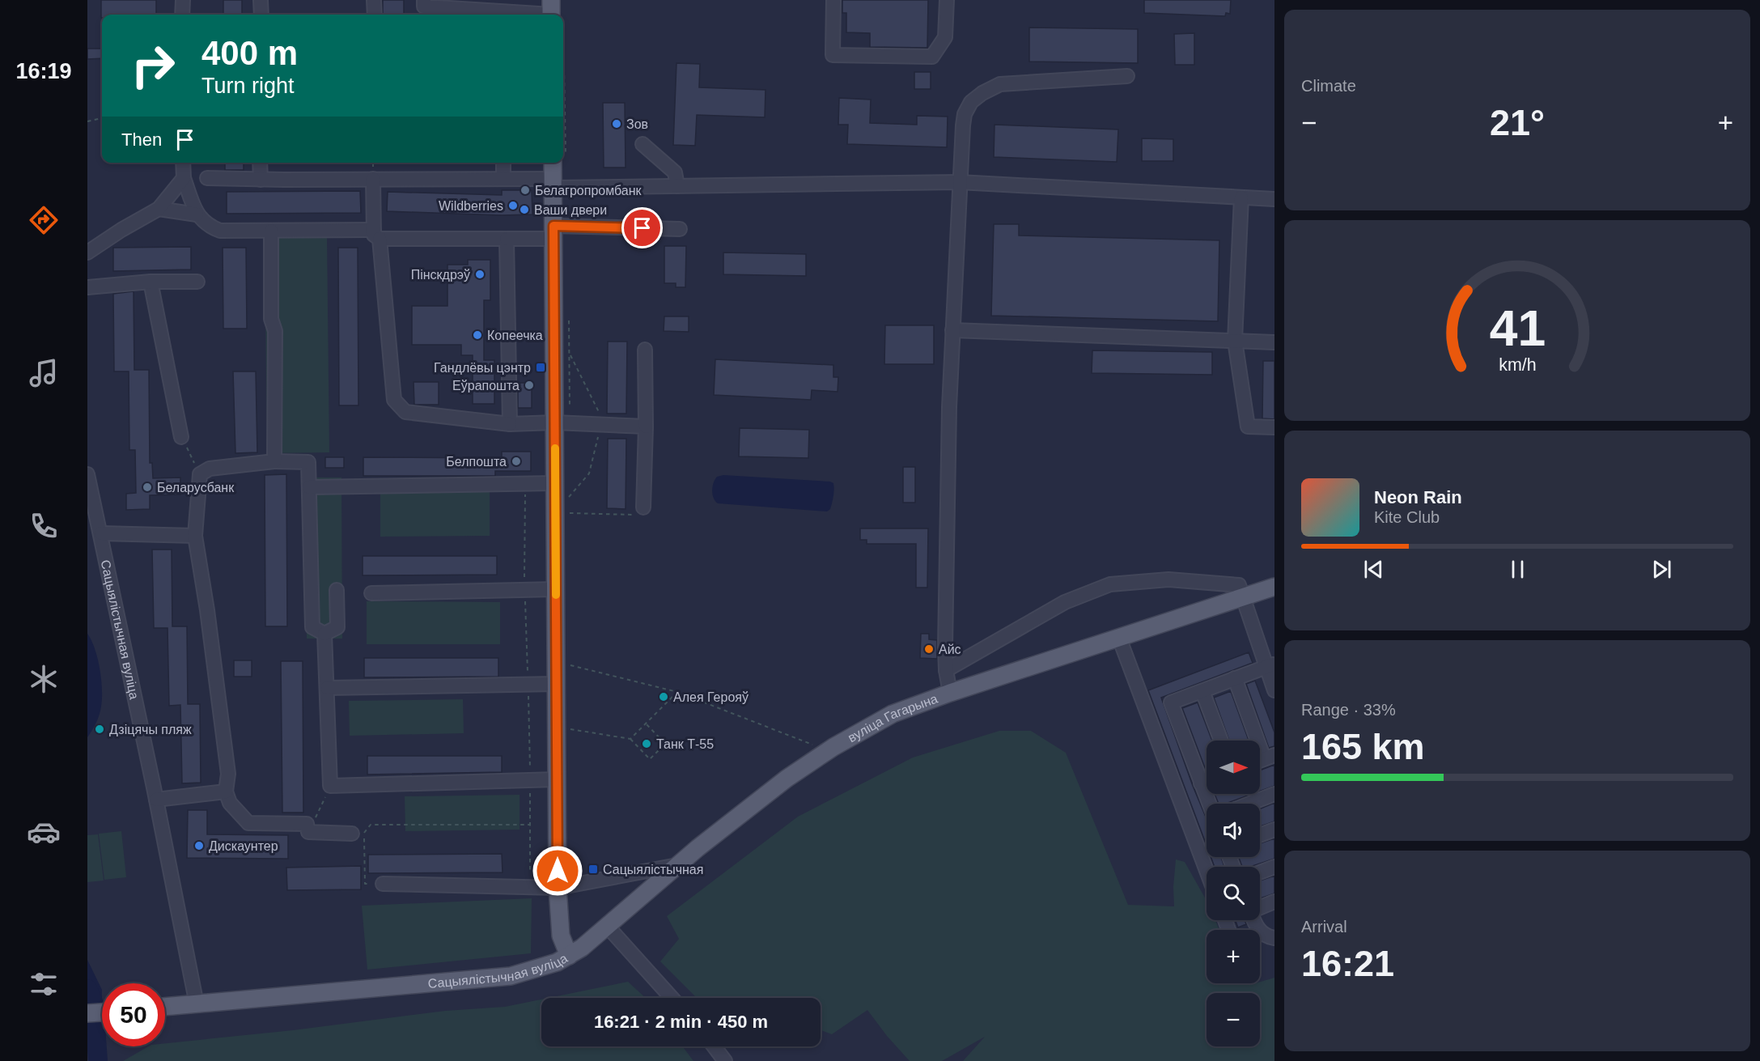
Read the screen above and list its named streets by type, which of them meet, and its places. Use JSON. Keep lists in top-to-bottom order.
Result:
{
  "streets": {
    "main road": ["Сацыялістычная вуліца", "вуліца Гагарына"]
  },
  "crossings": [
    ["Сацыялістычная вуліца", "вуліца Гагарына"]
  ],
  "places": {
    "other": [
      "Зов",
      "Белагропромбанк",
      "Wildberries",
      "Ваши двери",
      "Пінскдрэў",
      "Копеечка",
      "Еўрапошта",
      "Белпошта",
      "Беларусбанк",
      "Айс",
      "Алея Герояў",
      "Дзіцячы пляж",
      "Танк Т-55",
      "Дискаунтер"
    ],
    "transit": ["Гандлёвы цэнтр", "Сацыялістычная"]
  },
  "north": "right",
  "page": {
    "tabs": "16:19",
    "tile": [
      "Climate",
      ["Range · 33%", "165 km"],
      ["Arrival", "16:21"]
    ],
    "turn": ["400 m", "Turn right"],
    "heat": ["−", "21°", "+"],
    "then": "Then",
    "song": ["Neon Rain", "Kite Club"],
    "map_buttons": ["+", "−"],
    "limit": "50",
    "trip": "16:21 · 2 min · 450 m",
    "gauge": ["41", "km/h"]
  }
}
